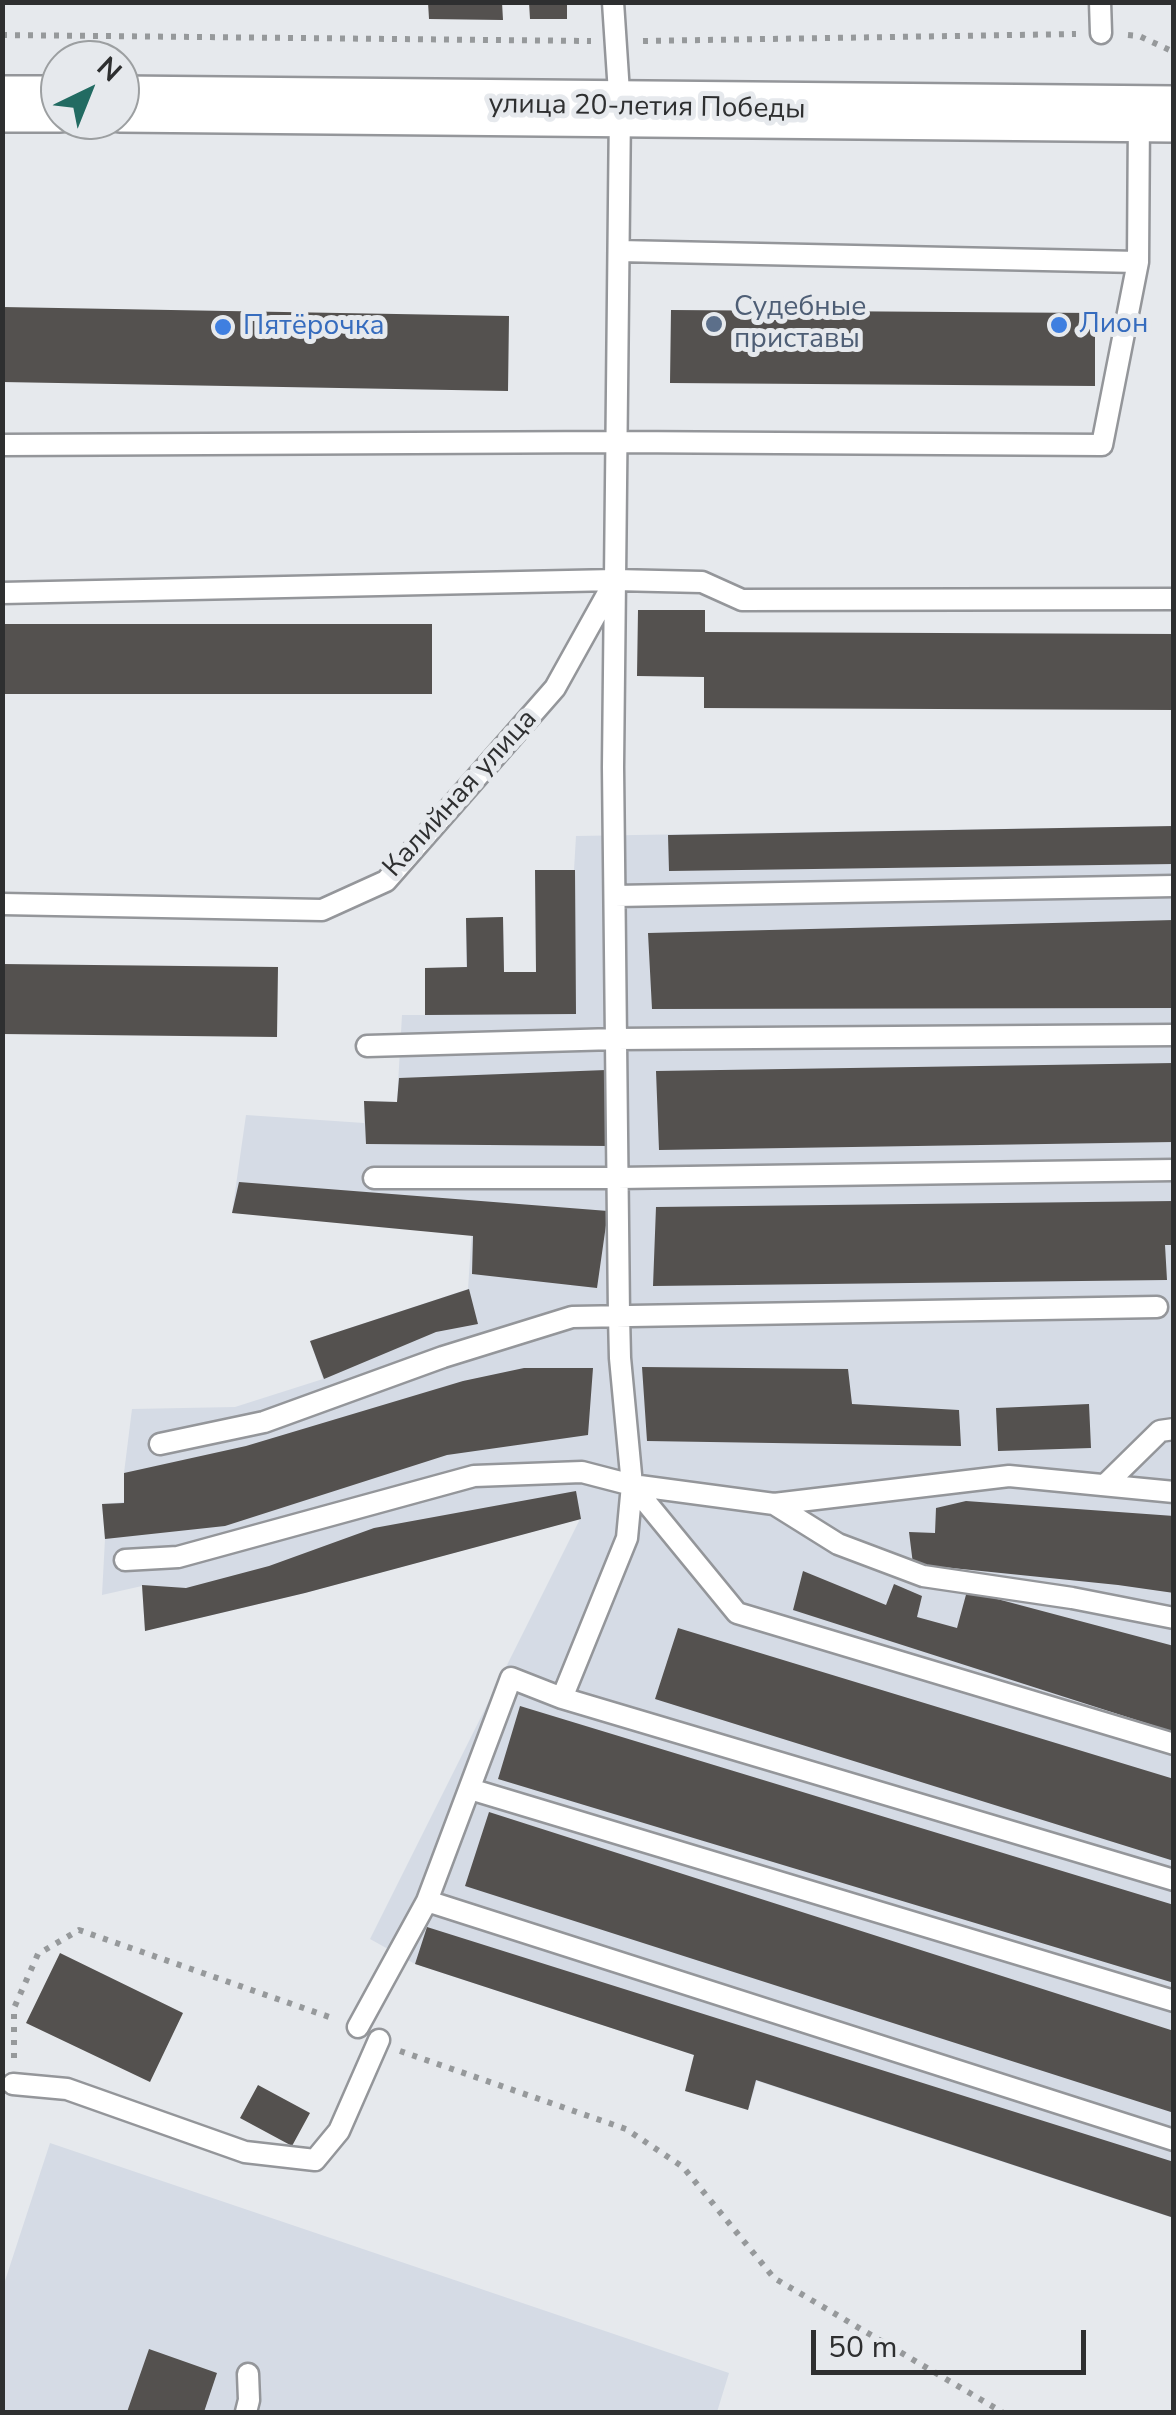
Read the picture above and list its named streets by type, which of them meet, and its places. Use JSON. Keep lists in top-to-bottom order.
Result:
{
  "streets": {
    "main road": ["улица 20-летия Победы"],
    "lane": ["Калийная улица"]
  },
  "places": ["Судебные приставы", "Лион", "Пятёрочка"],
  "scale_bar": "50 m",
  "north": "top right"
}
